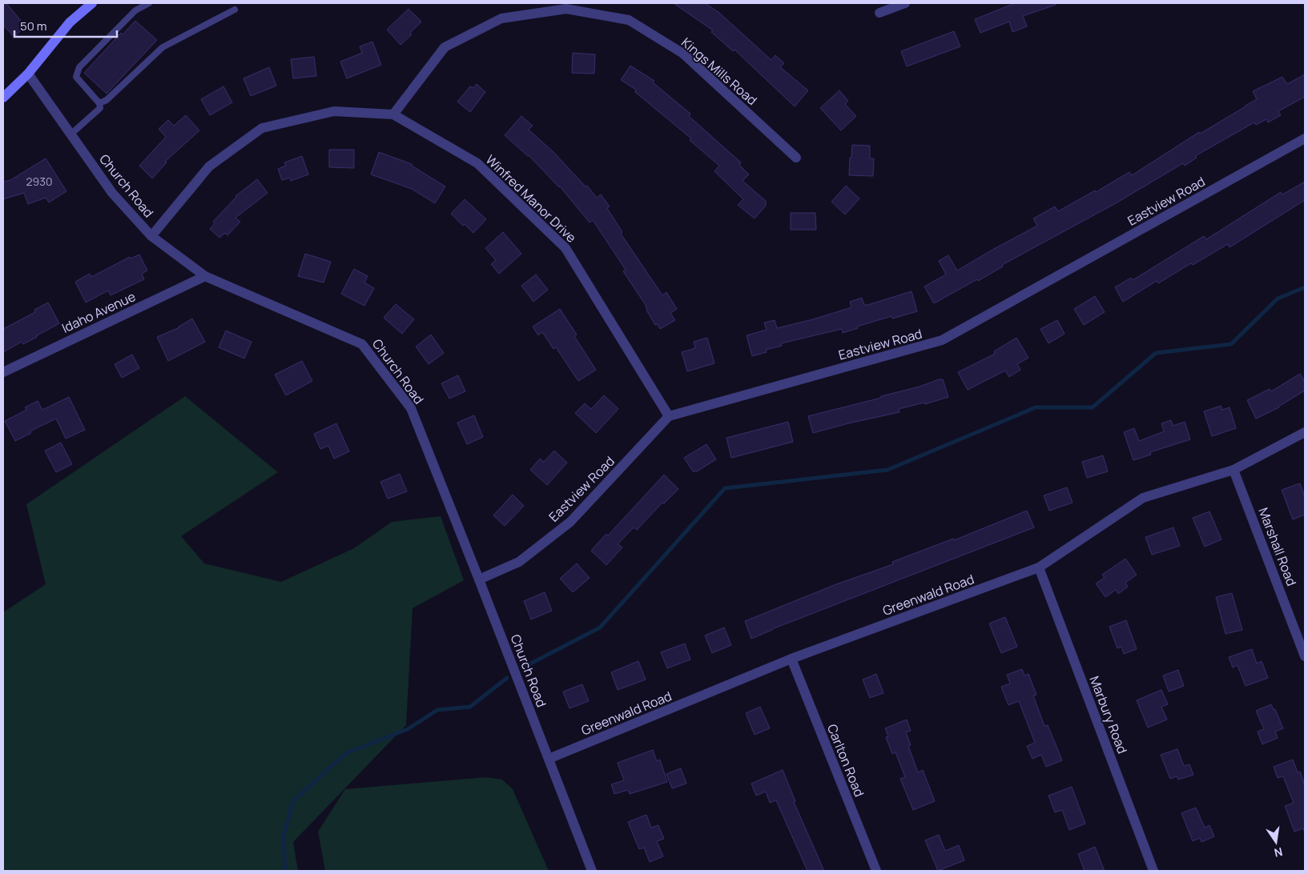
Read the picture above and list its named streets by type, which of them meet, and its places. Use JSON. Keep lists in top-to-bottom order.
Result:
{
  "streets": {
    "street": [
      "Kings Mills Road",
      "Church Road",
      "Winfred Manor Drive",
      "Eastview Road",
      "Idaho Avenue",
      "Marshall Road",
      "Greenwald Road",
      "Marbury Road",
      "Carlton Road"
    ]
  },
  "crossings": [
    ["Kings Mills Road", "Winfred Manor Drive"],
    ["Church Road", "Winfred Manor Drive"],
    ["Church Road", "Eastview Road"],
    ["Church Road", "Idaho Avenue"],
    ["Church Road", "Greenwald Road"],
    ["Winfred Manor Drive", "Eastview Road"],
    ["Marshall Road", "Greenwald Road"],
    ["Greenwald Road", "Marbury Road"],
    ["Greenwald Road", "Carlton Road"]
  ],
  "house_numbers": ["2930"],
  "scale_bar": "50 m",
  "north": "bottom"
}
